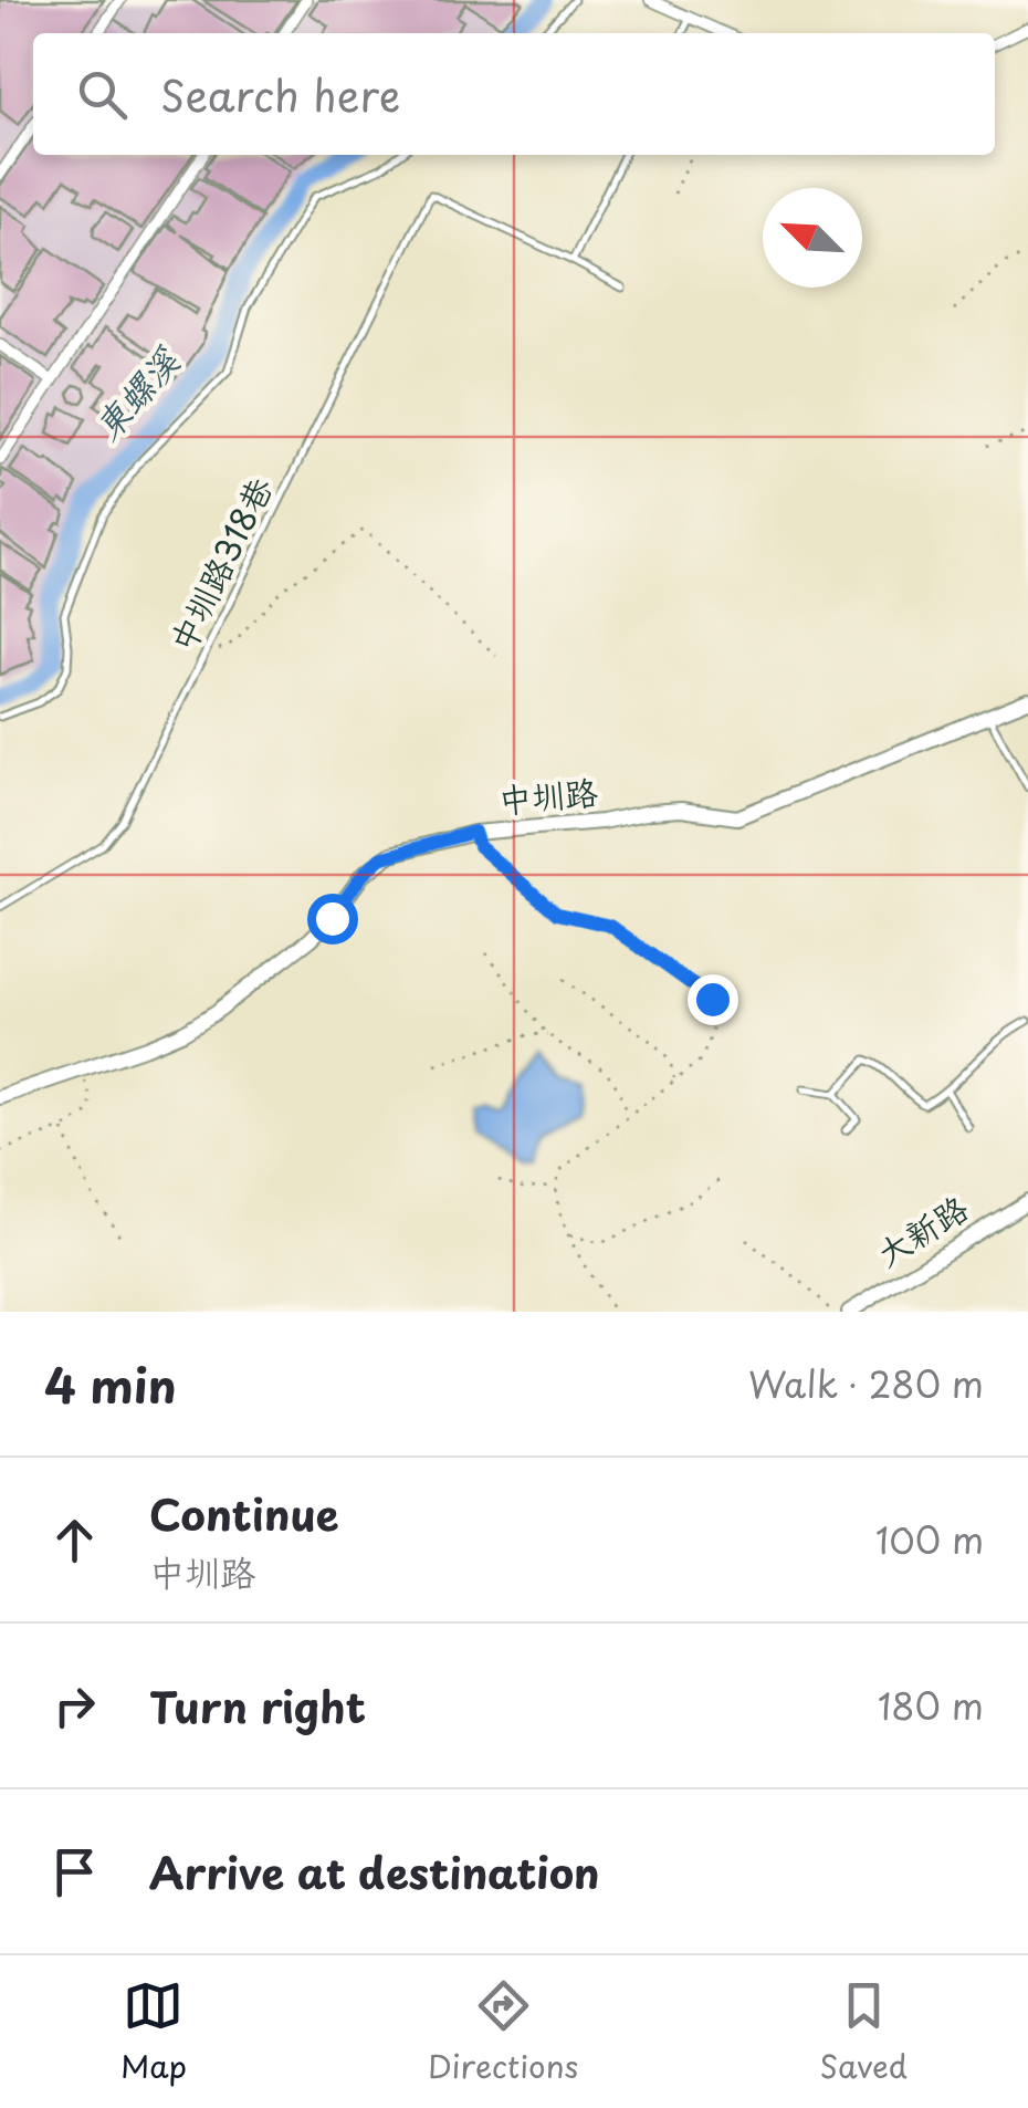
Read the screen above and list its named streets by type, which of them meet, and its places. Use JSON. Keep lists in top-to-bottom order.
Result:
{
  "streets": {
    "street": ["中圳路", "大新路"],
    "lane": ["中圳路318巷"]
  },
  "water": ["東螺溪"],
  "north": "top left",
  "page": {
    "search": "Search here",
    "heading": ["4 min", "Walk · 280 m"],
    "list": [
      ["Continue", "中圳路", "100 m"],
      ["Turn right", "180 m"],
      "Arrive at destination"
    ],
    "nav": ["Map", "Directions", "Saved"]
  }
}
